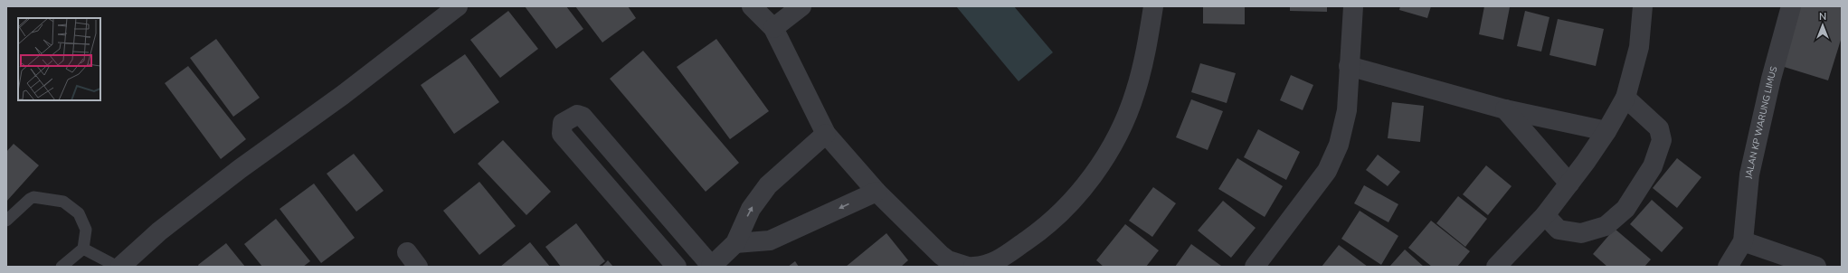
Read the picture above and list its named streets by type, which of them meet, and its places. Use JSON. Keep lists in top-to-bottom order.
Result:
{
  "streets": {
    "street": ["JALAN KP WARUNG LIMUS"]
  },
  "north": "top"
}
